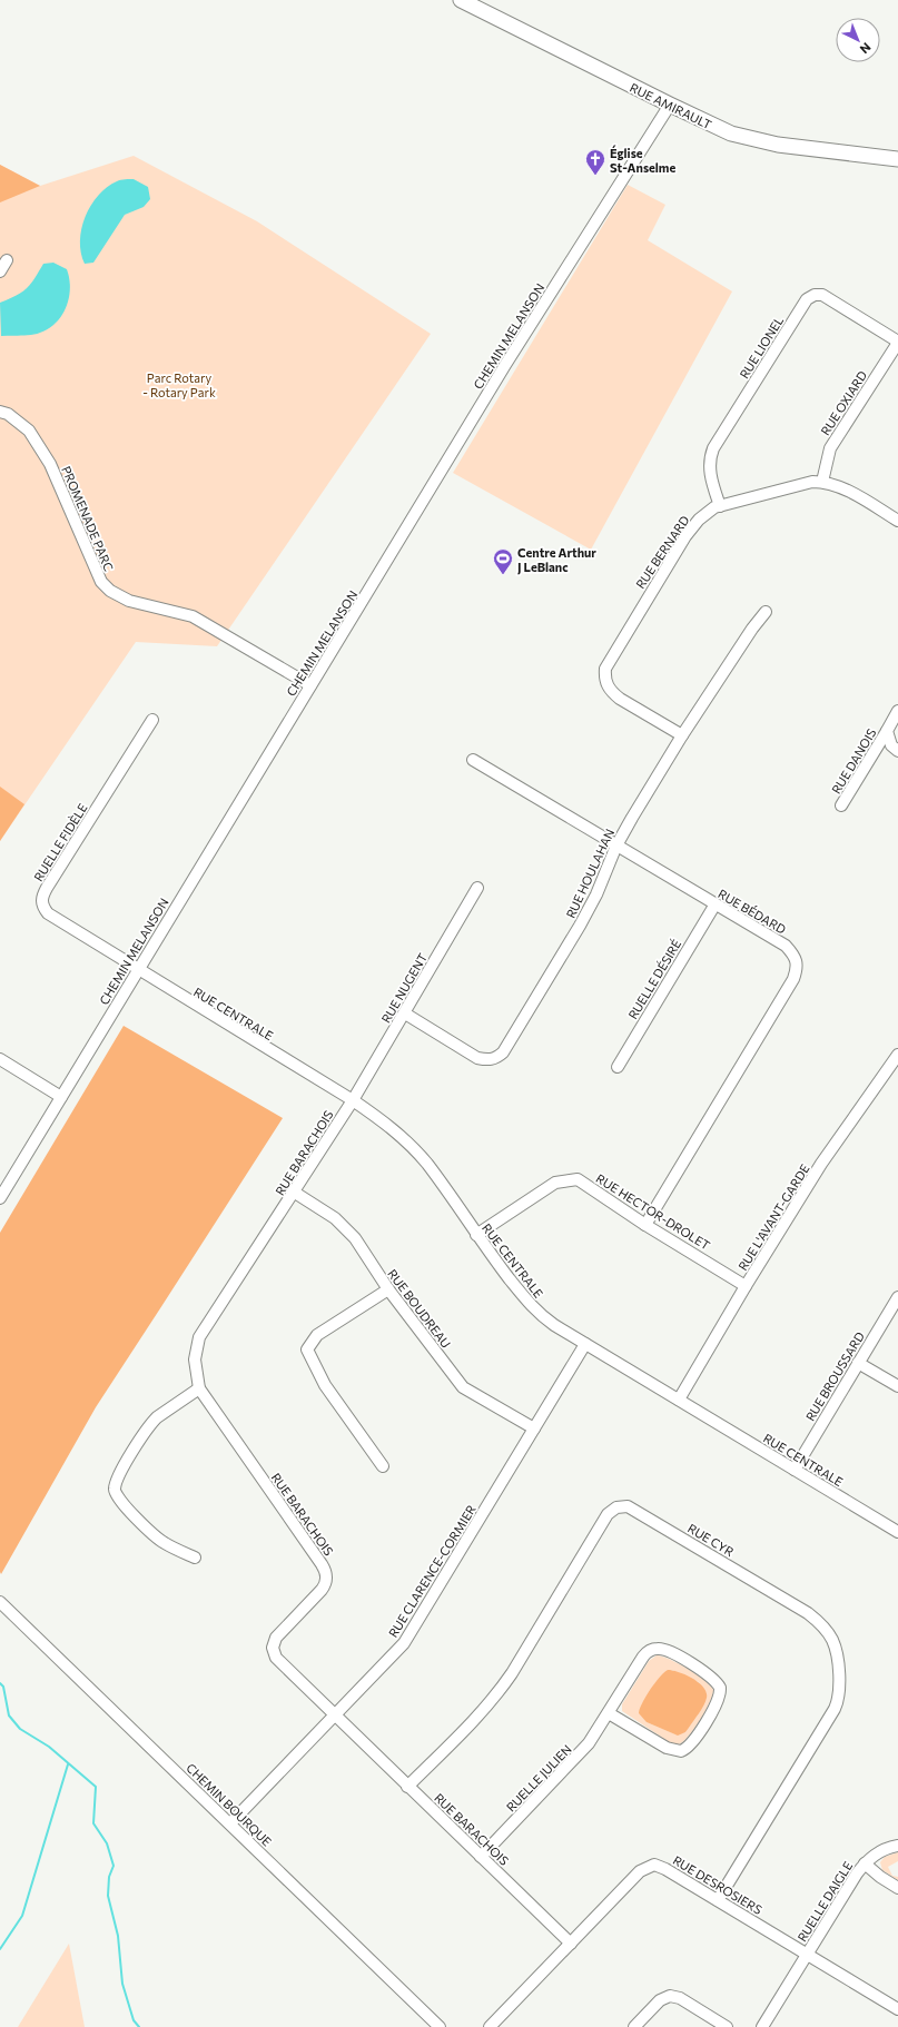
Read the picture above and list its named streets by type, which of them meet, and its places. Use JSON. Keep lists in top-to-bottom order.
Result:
{
  "streets": {
    "main road": ["RUE AMIRAULT"],
    "street": [
      "CHEMIN MELANSON",
      "RUE LIONEL",
      "RUE OXIARD",
      "PROMENADE PARC",
      "RUE BERNARD",
      "RUE DANOIS",
      "RUELLE FIDÈLE",
      "RUE HOULAHAN",
      "RUE BÉDARD",
      "RUELLE DÉSIRÉ",
      "RUE NUGENT",
      "RUE CENTRALE",
      "RUE BARACHOIS",
      "RUE HECTOR-DROLET",
      "RUE L'AVANT-GARDE",
      "RUE BOUDREAU",
      "RUE BROUSSARD",
      "RUE CYR",
      "RUE CLARENCE-CORMIER",
      "RUELLE JULIEN",
      "CHEMIN BOURQUE",
      "RUE DESROSIERS",
      "RUELLE DAIGLE"
    ]
  },
  "crossings": [
    ["RUE AMIRAULT", "CHEMIN MELANSON"],
    ["CHEMIN MELANSON", "PROMENADE PARC"],
    ["CHEMIN MELANSON", "RUELLE FIDÈLE"],
    ["CHEMIN MELANSON", "RUE CENTRALE"],
    ["RUE LIONEL", "RUE OXIARD"],
    ["RUE LIONEL", "RUE BERNARD"],
    ["RUE OXIARD", "RUE BERNARD"],
    ["RUE BERNARD", "RUE HOULAHAN"],
    ["RUELLE FIDÈLE", "RUE CENTRALE"],
    ["RUE HOULAHAN", "RUE BÉDARD"],
    ["RUE HOULAHAN", "RUE NUGENT"],
    ["RUE BÉDARD", "RUELLE DÉSIRÉ"],
    ["RUE BÉDARD", "RUE HECTOR-DROLET"],
    ["RUE NUGENT", "RUE CENTRALE"],
    ["RUE NUGENT", "RUE BARACHOIS"],
    ["RUE CENTRALE", "RUE BARACHOIS"],
    ["RUE CENTRALE", "RUE HECTOR-DROLET"],
    ["RUE CENTRALE", "RUE L'AVANT-GARDE"],
    ["RUE CENTRALE", "RUE BROUSSARD"],
    ["RUE CENTRALE", "RUE CLARENCE-CORMIER"],
    ["RUE BARACHOIS", "RUE BOUDREAU"],
    ["RUE BARACHOIS", "RUE CYR"],
    ["RUE BARACHOIS", "RUE CLARENCE-CORMIER"],
    ["RUE BARACHOIS", "RUELLE JULIEN"],
    ["RUE BARACHOIS", "RUE DESROSIERS"],
    ["RUE HECTOR-DROLET", "RUE L'AVANT-GARDE"],
    ["RUE BOUDREAU", "RUE CLARENCE-CORMIER"],
    ["RUE CYR", "RUE DESROSIERS"],
    ["RUE CLARENCE-CORMIER", "CHEMIN BOURQUE"],
    ["RUE DESROSIERS", "RUELLE DAIGLE"]
  ],
  "parks": ["Parc Rotary - Rotary Park"],
  "places": {
    "church": ["Église St-Anselme"],
    "sports": ["Centre Arthur J LeBlanc"]
  },
  "north": "bottom right"
}
